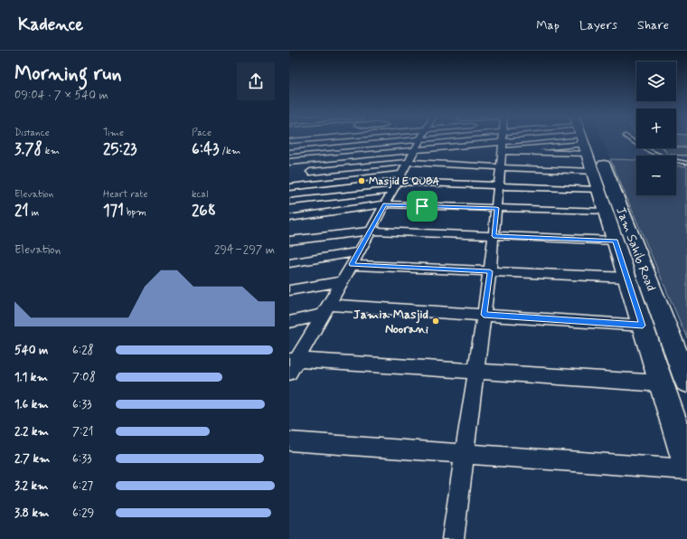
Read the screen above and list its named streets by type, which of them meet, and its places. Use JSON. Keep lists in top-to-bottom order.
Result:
{
  "streets": {
    "main road": ["Jam Sahib Road"]
  },
  "places": ["Masjid E QUBA", "Jamia Masjid Noorani"],
  "page": {
    "header": "Kadence",
    "nav": ["Map", "Layers", "Share"],
    "heading": ["Morning run", "09:04 · 7 × 540 m"],
    "map_buttons": ["+", "−"],
    "stats": [
      ["Distance", "3.78 km"],
      ["Time", "25:23"],
      ["Pace", "6:43 /km"],
      ["Elevation", "21 m"],
      ["Heart rate", "171 bpm"],
      ["kcal", "268"]
    ],
    "chart": ["Elevation", "294–297 m"],
    "list": [
      {
        "name": "540 m",
        "note": "6:28"
      },
      {
        "name": "1.1 km",
        "note": "7:08"
      },
      {
        "name": "1.6 km",
        "note": "6:33"
      },
      {
        "name": "2.2 km",
        "note": "7:21"
      },
      {
        "name": "2.7 km",
        "note": "6:33"
      },
      {
        "name": "3.2 km",
        "note": "6:27"
      },
      {
        "name": "3.8 km",
        "note": "6:29"
      }
    ]
  }
}
